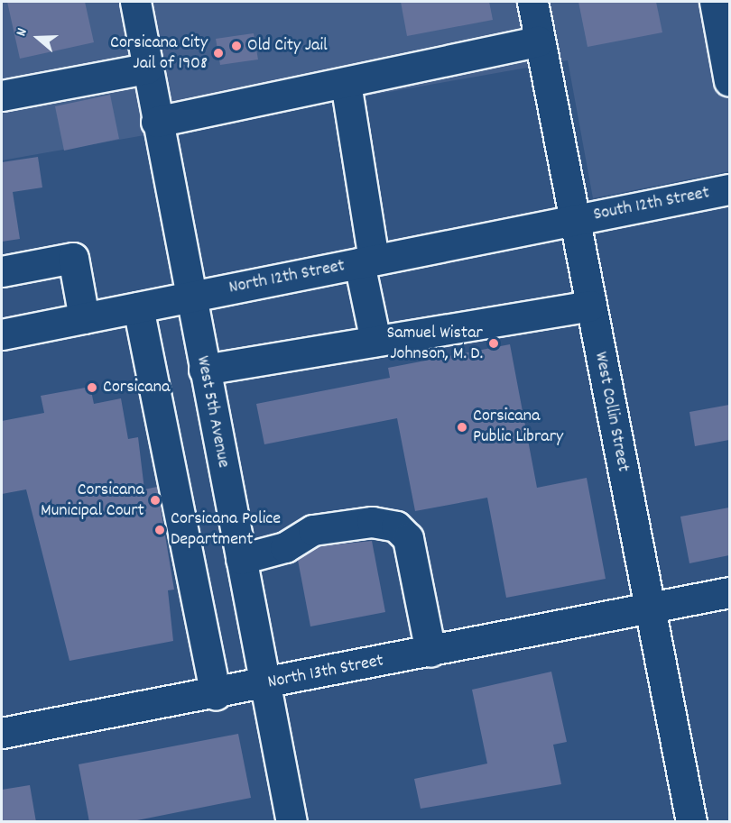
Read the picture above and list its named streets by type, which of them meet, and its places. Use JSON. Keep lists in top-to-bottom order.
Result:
{
  "streets": {
    "street": [
      "South 12th Street",
      "North 12th Street",
      "West 5th Avenue",
      "West Collin Street",
      "North 13th Street"
    ]
  },
  "crossings": [
    ["South 12th Street", "North 12th Street"],
    ["South 12th Street", "West Collin Street"],
    ["North 12th Street", "West 5th Avenue"],
    ["North 12th Street", "West Collin Street"],
    ["West 5th Avenue", "North 13th Street"],
    ["West Collin Street", "North 13th Street"]
  ],
  "places": [
    "Old City Jail",
    "Corsicana City Jail of 1908",
    "Samuel Wistar Johnson, M. D.",
    "Corsicana",
    "Corsicana Public Library",
    "Corsicana Municipal Court",
    "Corsicana Police Department"
  ],
  "north": "left"
}
